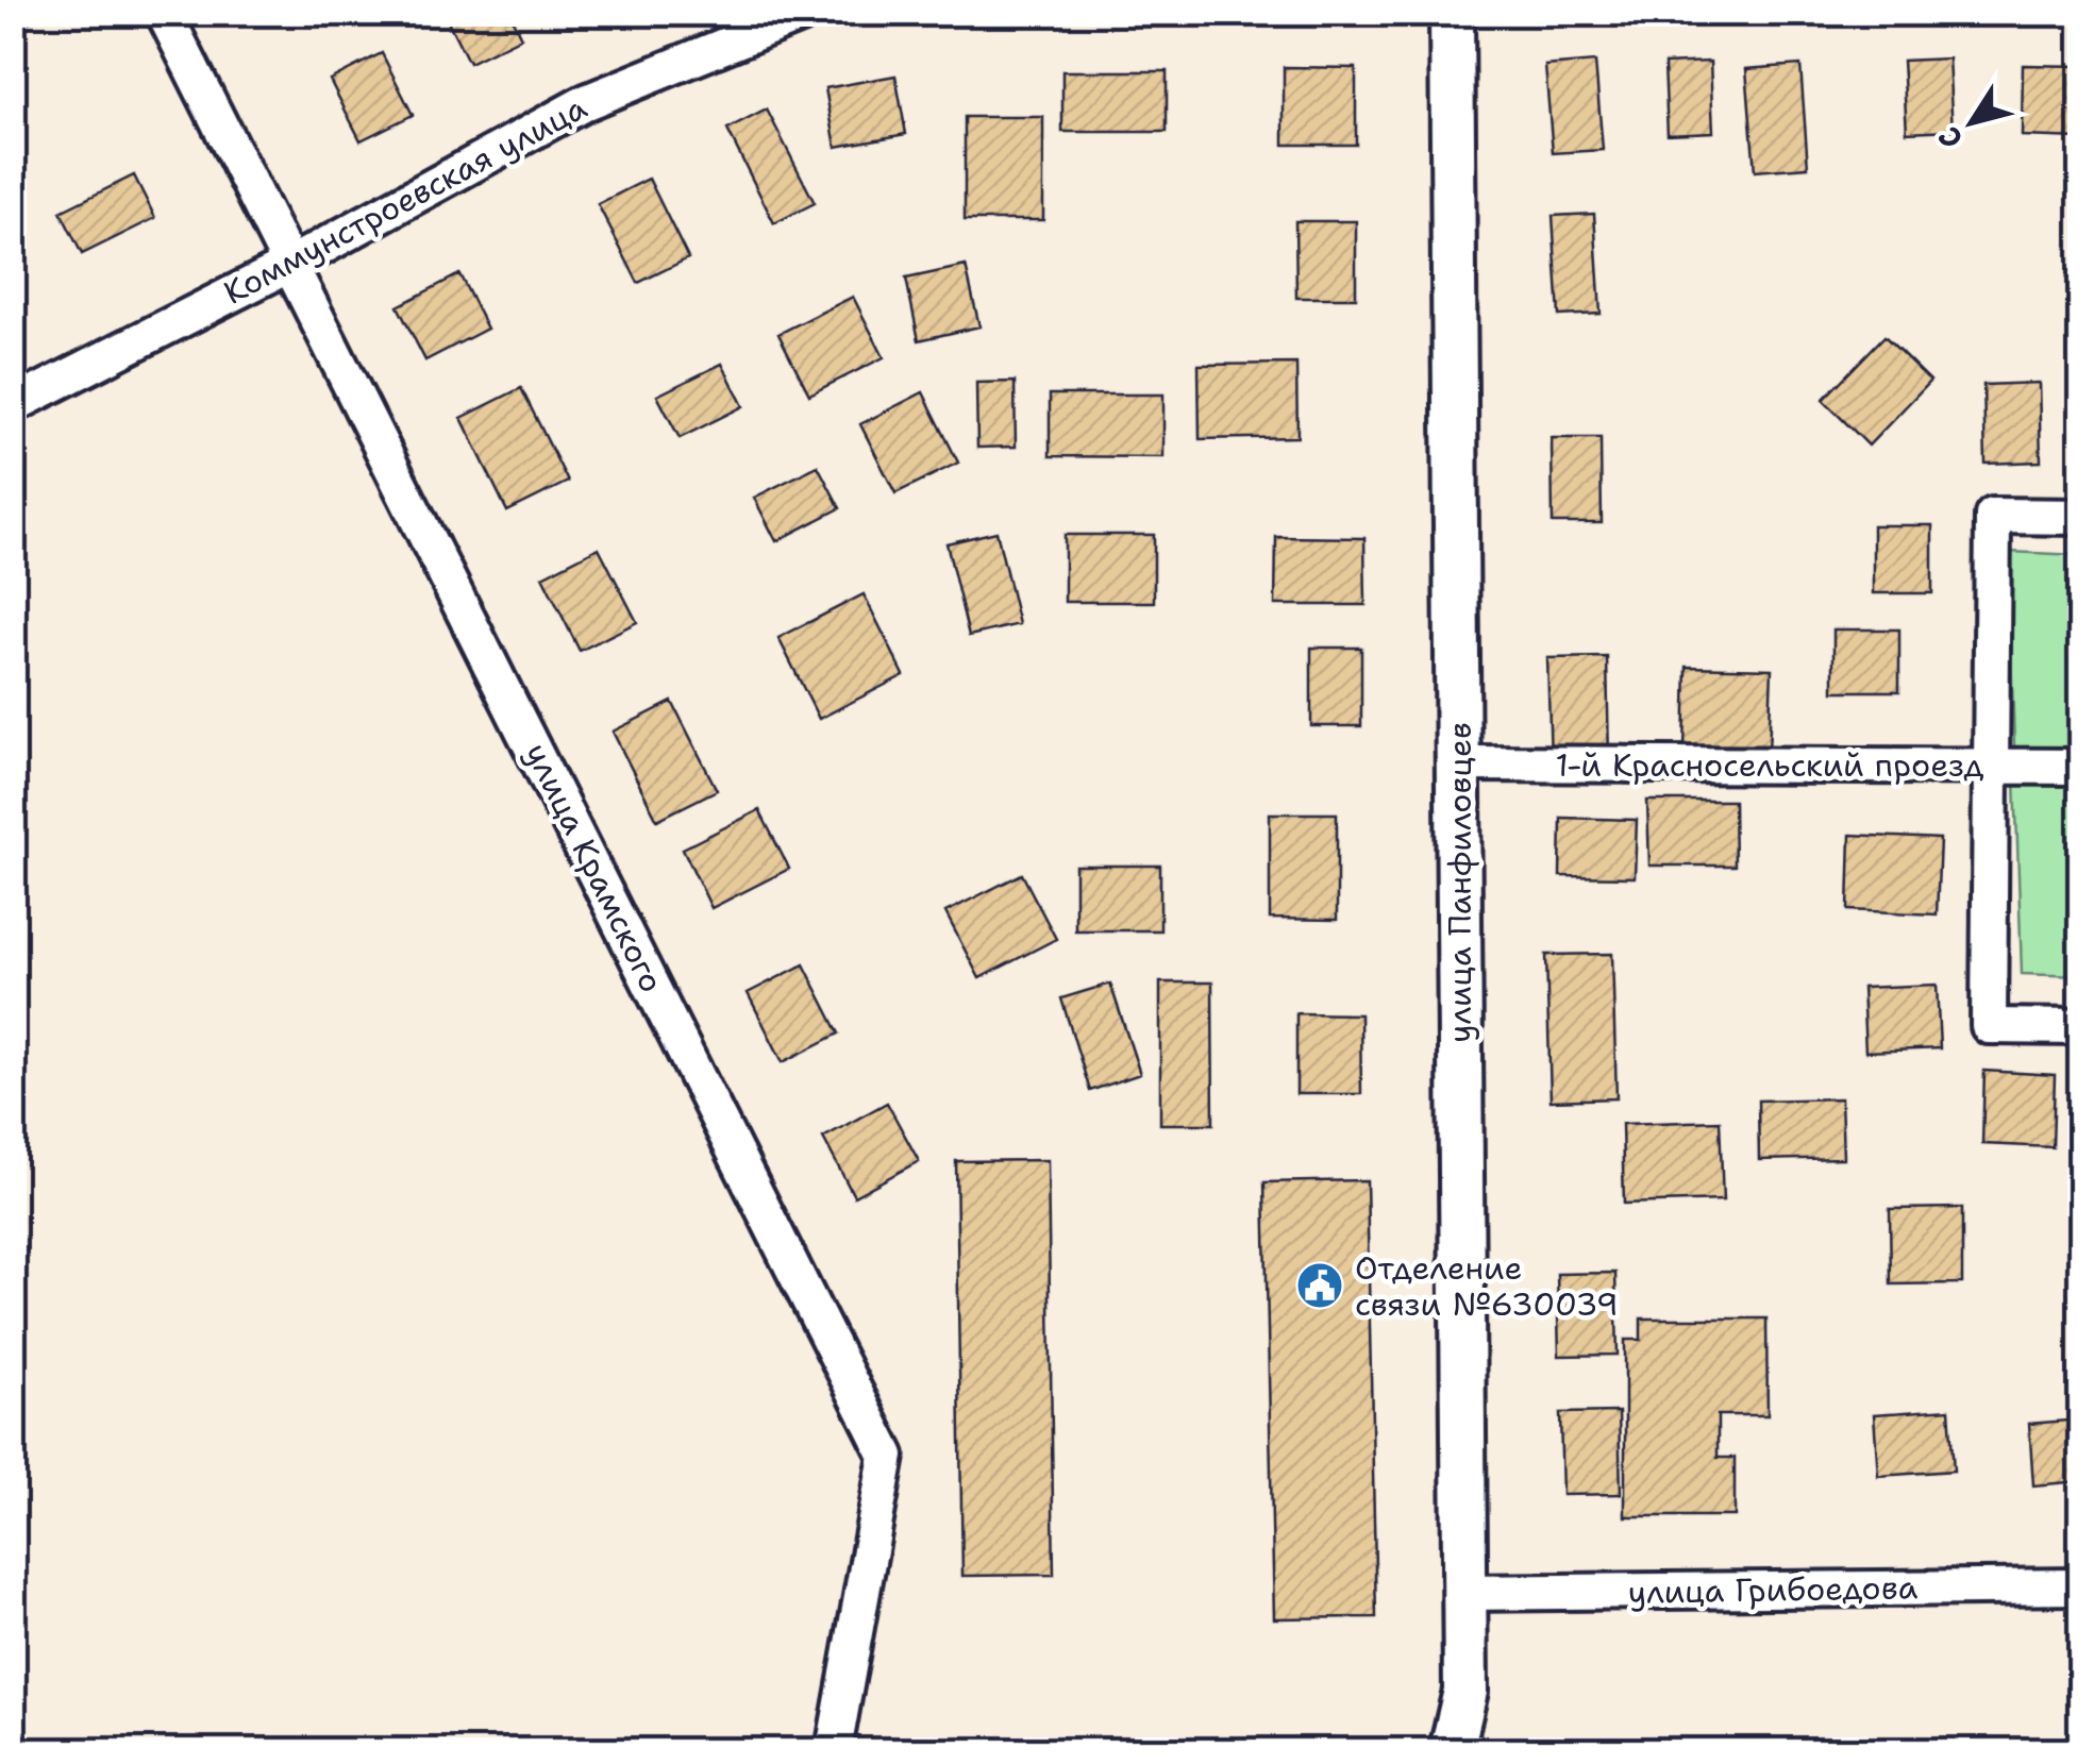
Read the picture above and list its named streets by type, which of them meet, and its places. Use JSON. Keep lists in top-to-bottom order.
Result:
{
  "streets": {
    "street": [
      "Коммунстроевская улица",
      "1-й Красносельский проезд",
      "улица Крамского",
      "улица Панфиловцев",
      "улица Грибоедова"
    ]
  },
  "crossings": [
    ["Коммунстроевская улица", "улица Крамского"],
    ["1-й Красносельский проезд", "улица Панфиловцев"],
    ["улица Панфиловцев", "улица Грибоедова"]
  ],
  "places": {
    "public building": ["Отделение связи №630039"]
  },
  "north": "bottom left"
}
